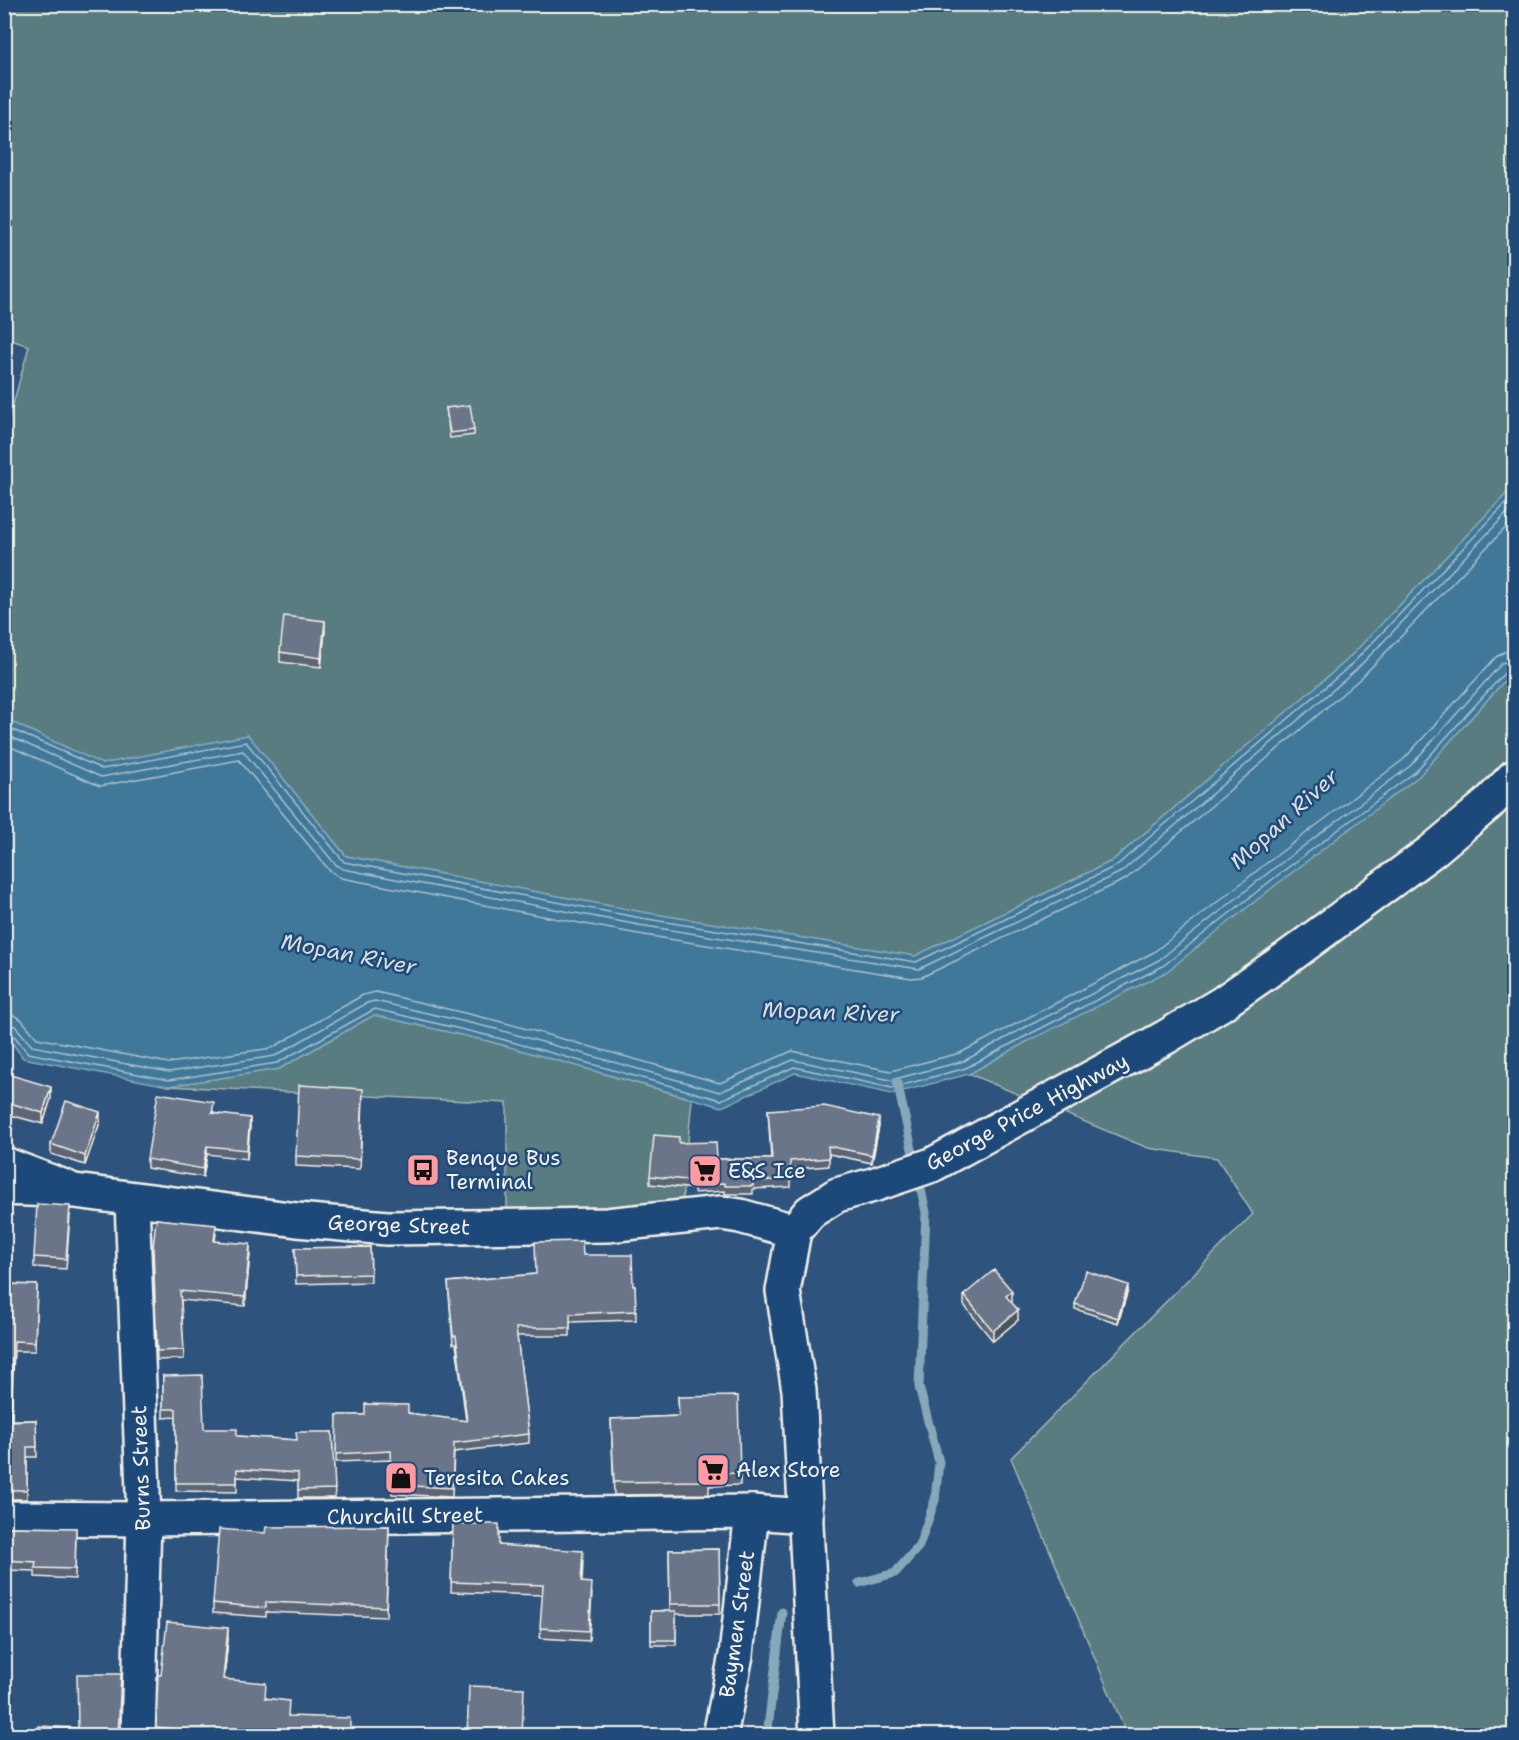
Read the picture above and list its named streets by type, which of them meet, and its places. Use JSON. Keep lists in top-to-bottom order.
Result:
{
  "streets": {
    "main road": [
      "George Price Highway",
      "George Street",
      "Burns Street",
      "Churchill Street",
      "Baymen Street"
    ]
  },
  "crossings": [
    ["George Price Highway", "George Street"],
    ["George Street", "Burns Street"],
    ["Burns Street", "Churchill Street"],
    ["Churchill Street", "Baymen Street"]
  ],
  "water": ["Mopan River"],
  "places": {
    "bus stop": ["Benque Bus Terminal"],
    "supermarket": ["E&S Ice", "Alex Store"],
    "shop": ["Teresita Cakes"]
  }
}
